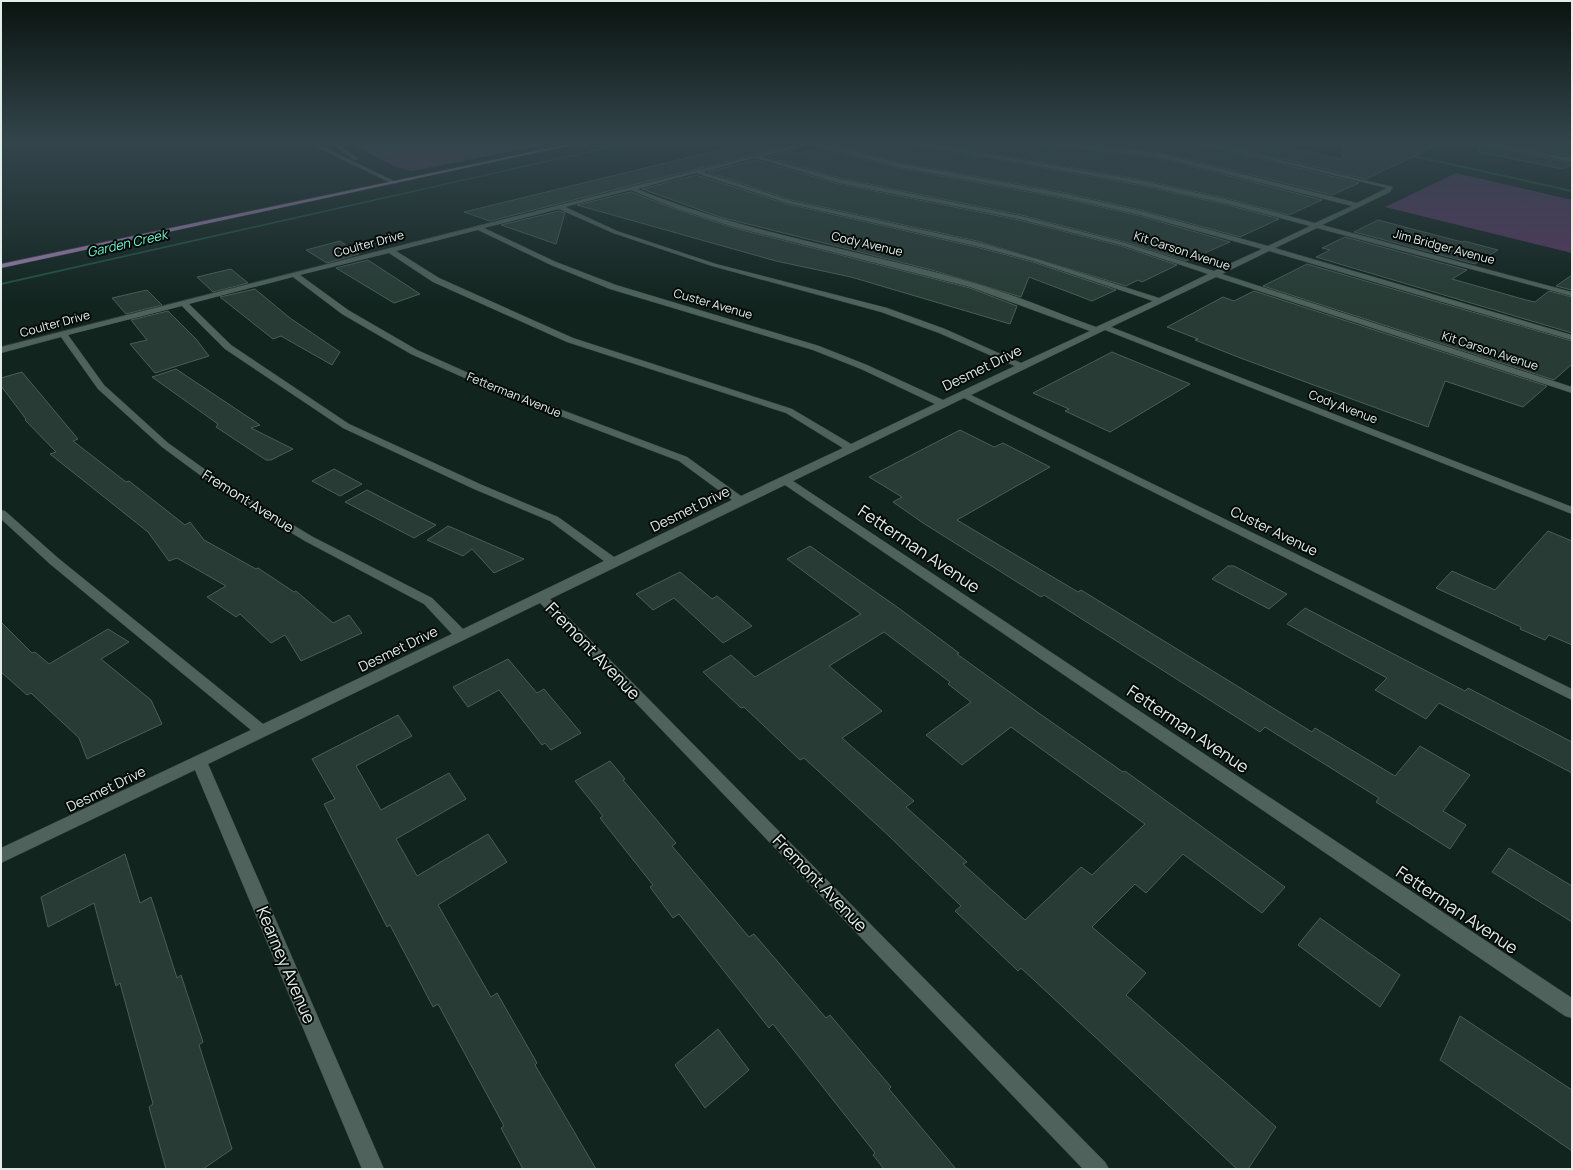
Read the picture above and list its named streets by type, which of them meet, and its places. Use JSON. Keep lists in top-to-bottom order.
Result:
{
  "streets": {
    "street": [
      "Coulter Drive",
      "Cody Avenue",
      "Jim Bridger Avenue",
      "Kit Carson Avenue",
      "Custer Avenue",
      "Desmet Drive",
      "Fetterman Avenue",
      "Fremont Avenue",
      "Kearney Avenue"
    ]
  },
  "crossings": [
    ["Coulter Drive", "Custer Avenue"],
    ["Coulter Drive", "Fetterman Avenue"],
    ["Coulter Drive", "Fremont Avenue"],
    ["Cody Avenue", "Desmet Drive"],
    ["Jim Bridger Avenue", "Desmet Drive"],
    ["Kit Carson Avenue", "Desmet Drive"],
    ["Custer Avenue", "Desmet Drive"],
    ["Desmet Drive", "Fetterman Avenue"],
    ["Desmet Drive", "Fremont Avenue"],
    ["Desmet Drive", "Kearney Avenue"]
  ],
  "water": ["Garden Creek"]
}
